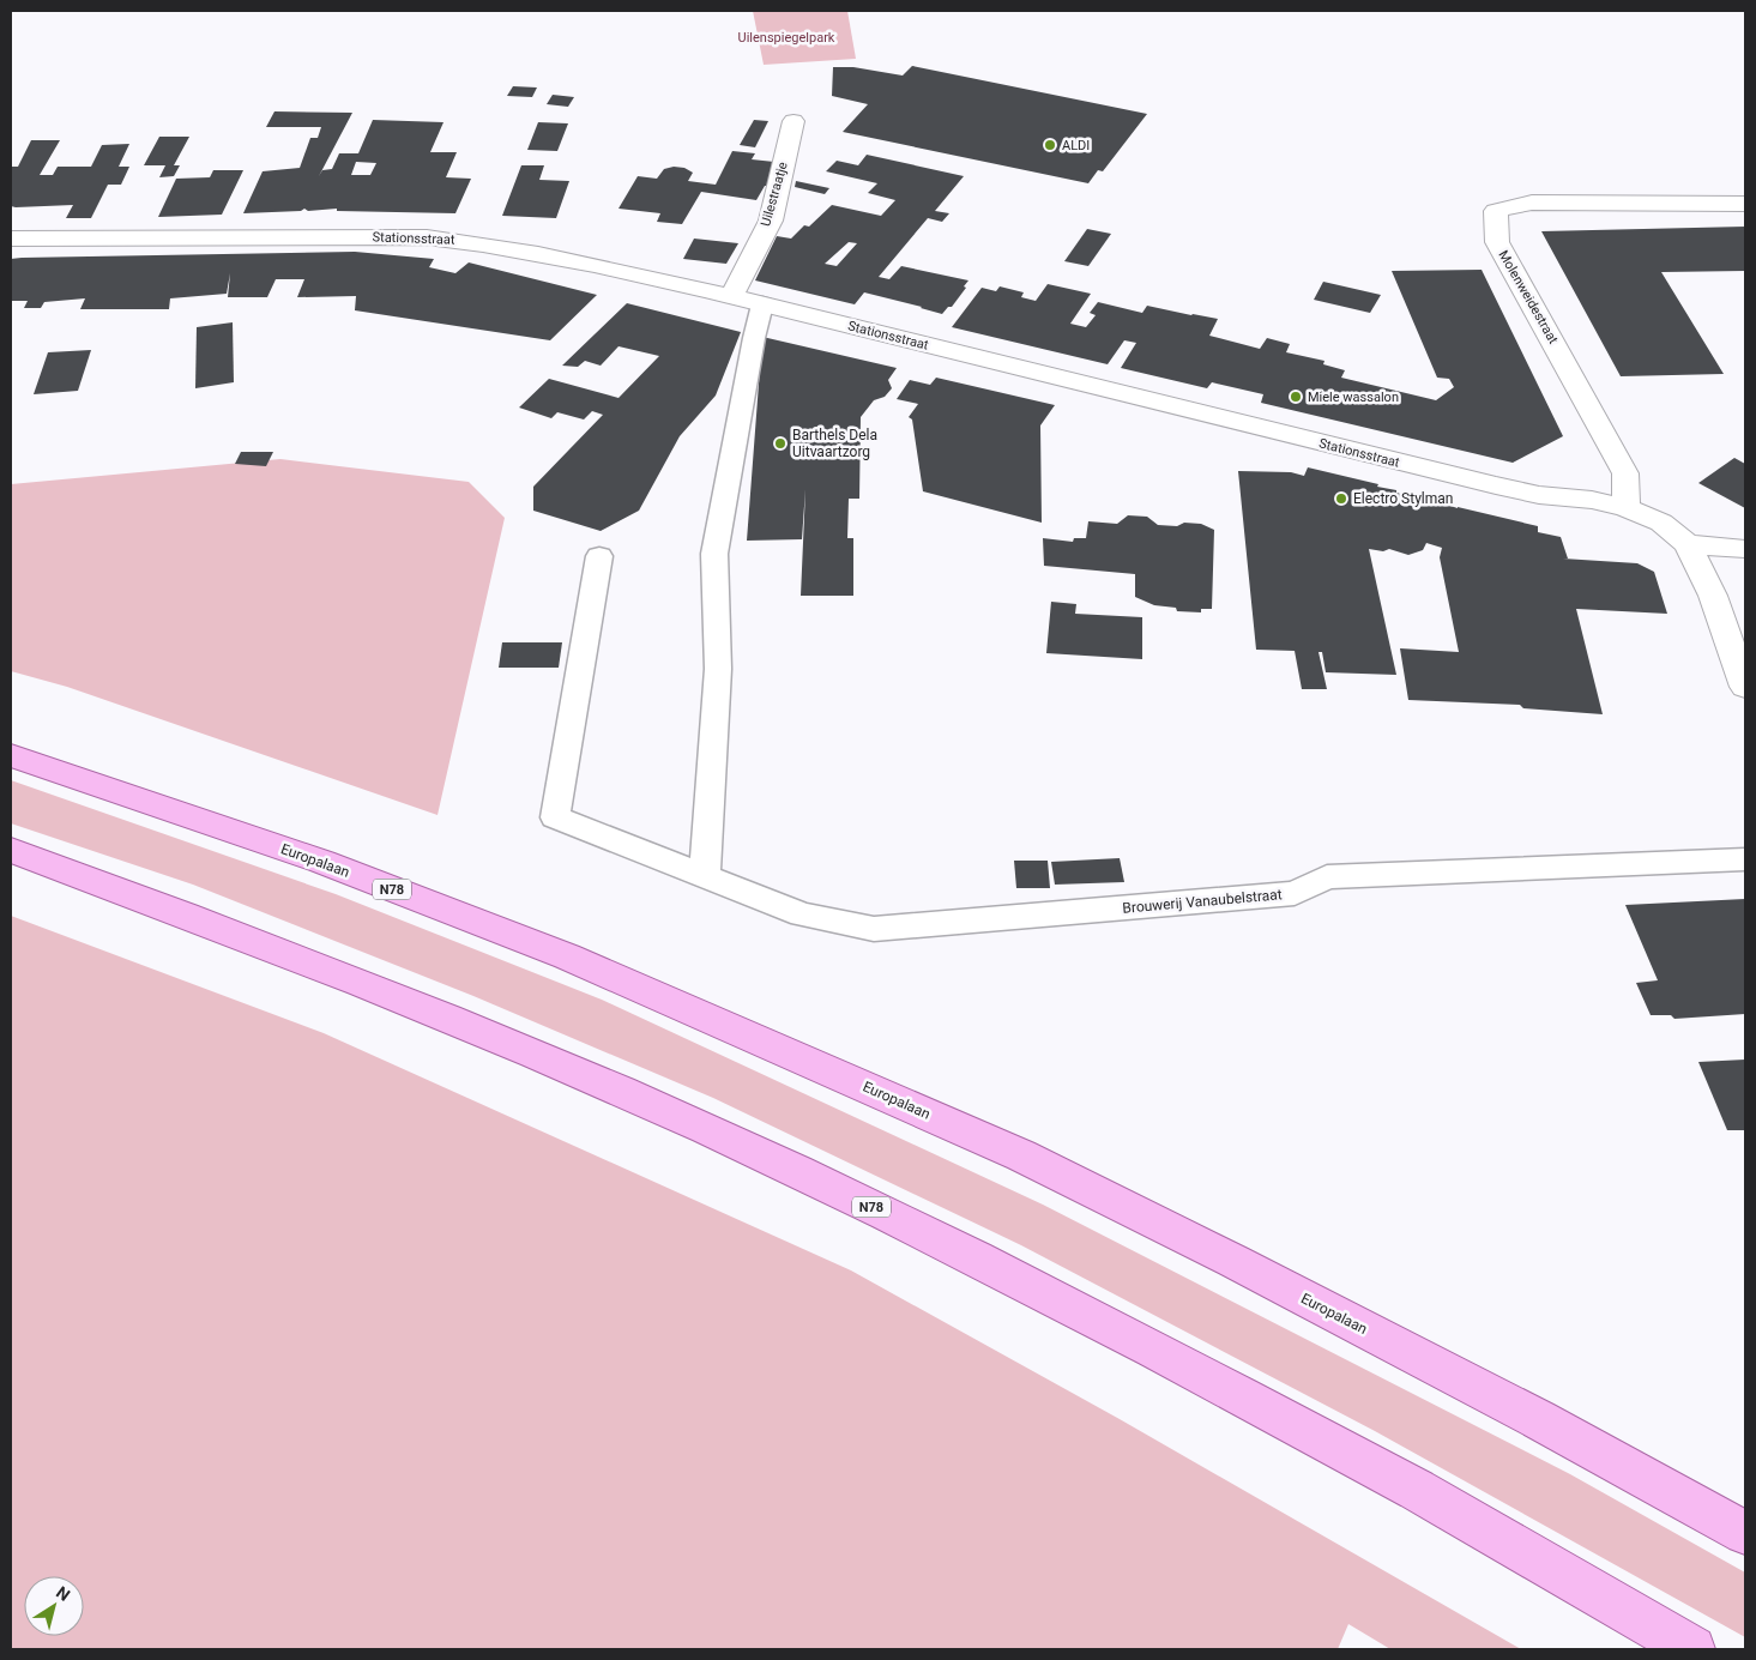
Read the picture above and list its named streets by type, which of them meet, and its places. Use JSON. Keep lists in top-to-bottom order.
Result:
{
  "streets": {
    "main road": ["Europalaan", "N78"],
    "street": ["Uilestraatje", "Stationsstraat", "Molenweidestraat"],
    "lane": ["Brouwerij Vanaubelstraat"]
  },
  "crossings": [
    ["Uilestraatje", "Stationsstraat"],
    ["Stationsstraat", "Molenweidestraat"]
  ],
  "parks": ["Uilenspiegelpark"],
  "places": [
    "ALDI",
    "Miele wassalon",
    "Barthels Dela Uitvaartzorg",
    "Electro Stylman"
  ],
  "north": "top right"
}
